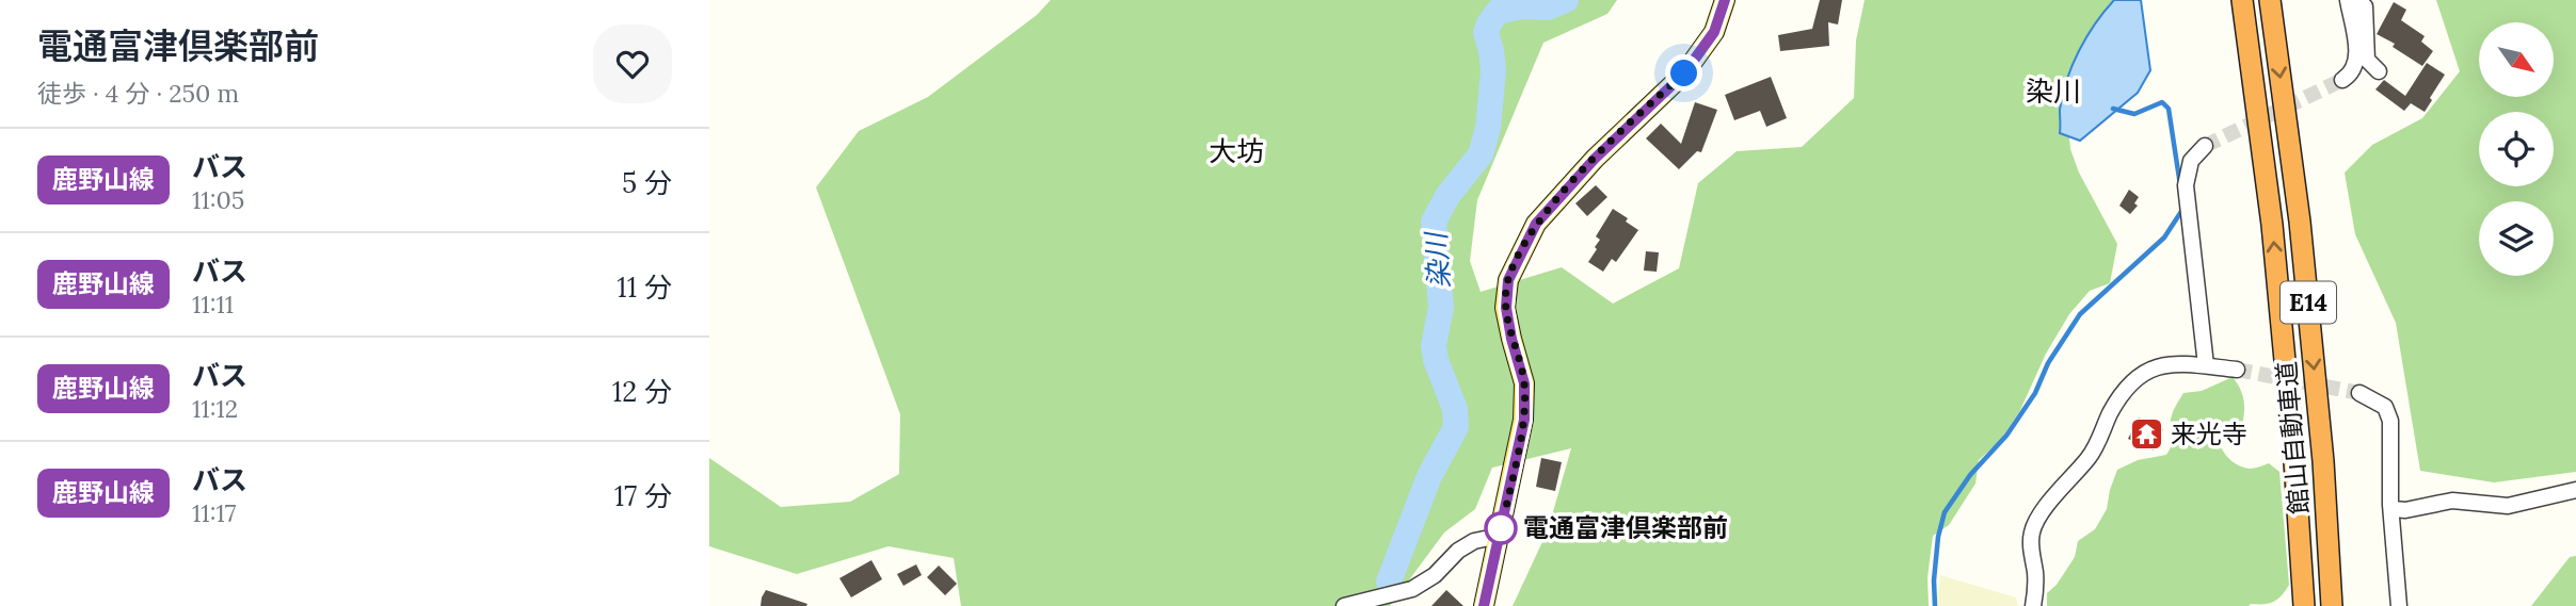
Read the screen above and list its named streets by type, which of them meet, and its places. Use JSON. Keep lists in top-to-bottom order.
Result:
{
  "streets": {
    "highway": ["E14", "館山自動車道"]
  },
  "districts": ["染川", "大坊"],
  "water": ["染川"],
  "places": {
    "temple": ["来光寺"],
    "other": ["電通富津倶楽部前"]
  },
  "lines": ["bus line 鹿野山線"],
  "north": "bottom right",
  "page": {
    "heading": ["電通富津倶楽部前", "徒歩 · 4 分 · 250 m"],
    "list": [
      {
        "mark": "鹿野山線",
        "name": "バス",
        "note": "11:05",
        "value": "5 分"
      },
      {
        "mark": "鹿野山線",
        "name": "バス",
        "note": "11:11",
        "value": "11 分"
      },
      {
        "mark": "鹿野山線",
        "name": "バス",
        "note": "11:12",
        "value": "12 分"
      },
      {
        "mark": "鹿野山線",
        "name": "バス",
        "note": "11:17",
        "value": "17 分"
      }
    ]
  }
}
